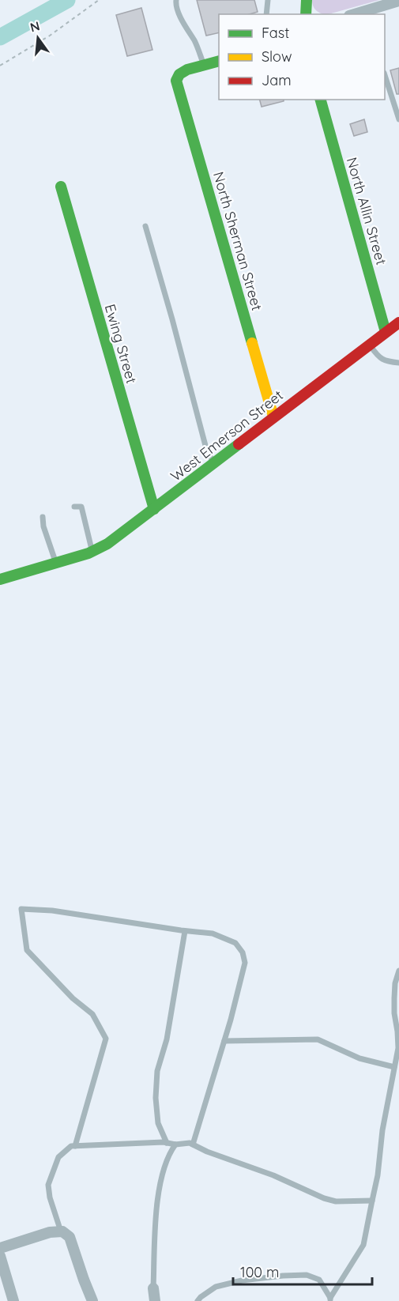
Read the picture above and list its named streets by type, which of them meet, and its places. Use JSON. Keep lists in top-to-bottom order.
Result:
{
  "streets": {
    "street": [
      "North Allin Street",
      "North Sherman Street",
      "Ewing Street",
      "West Emerson Street"
    ]
  },
  "crossings": [
    ["North Allin Street", "West Emerson Street"],
    ["North Sherman Street", "West Emerson Street"],
    ["Ewing Street", "West Emerson Street"]
  ],
  "legend": ["Fast", "Slow", "Jam"],
  "scale_bar": "100 m",
  "north": "top"
}
